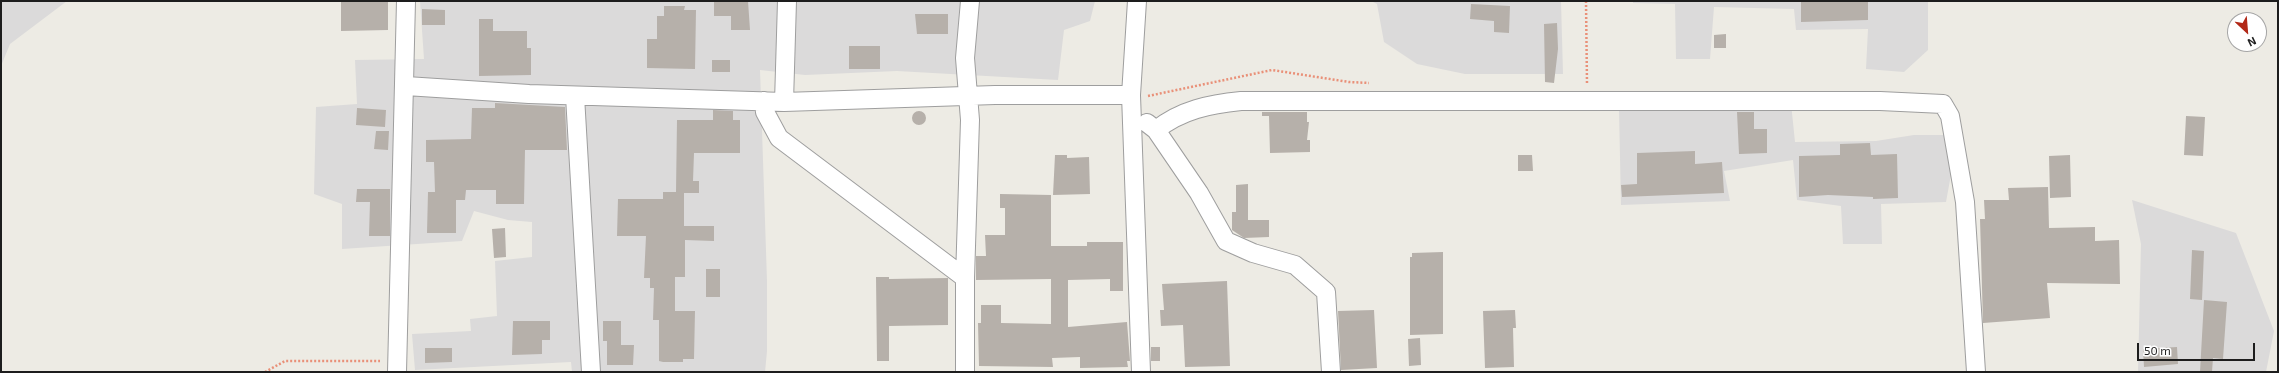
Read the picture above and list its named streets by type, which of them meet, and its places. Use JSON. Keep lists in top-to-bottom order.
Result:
{
  "scale_bar": "50 m",
  "north": "bottom right"
}
